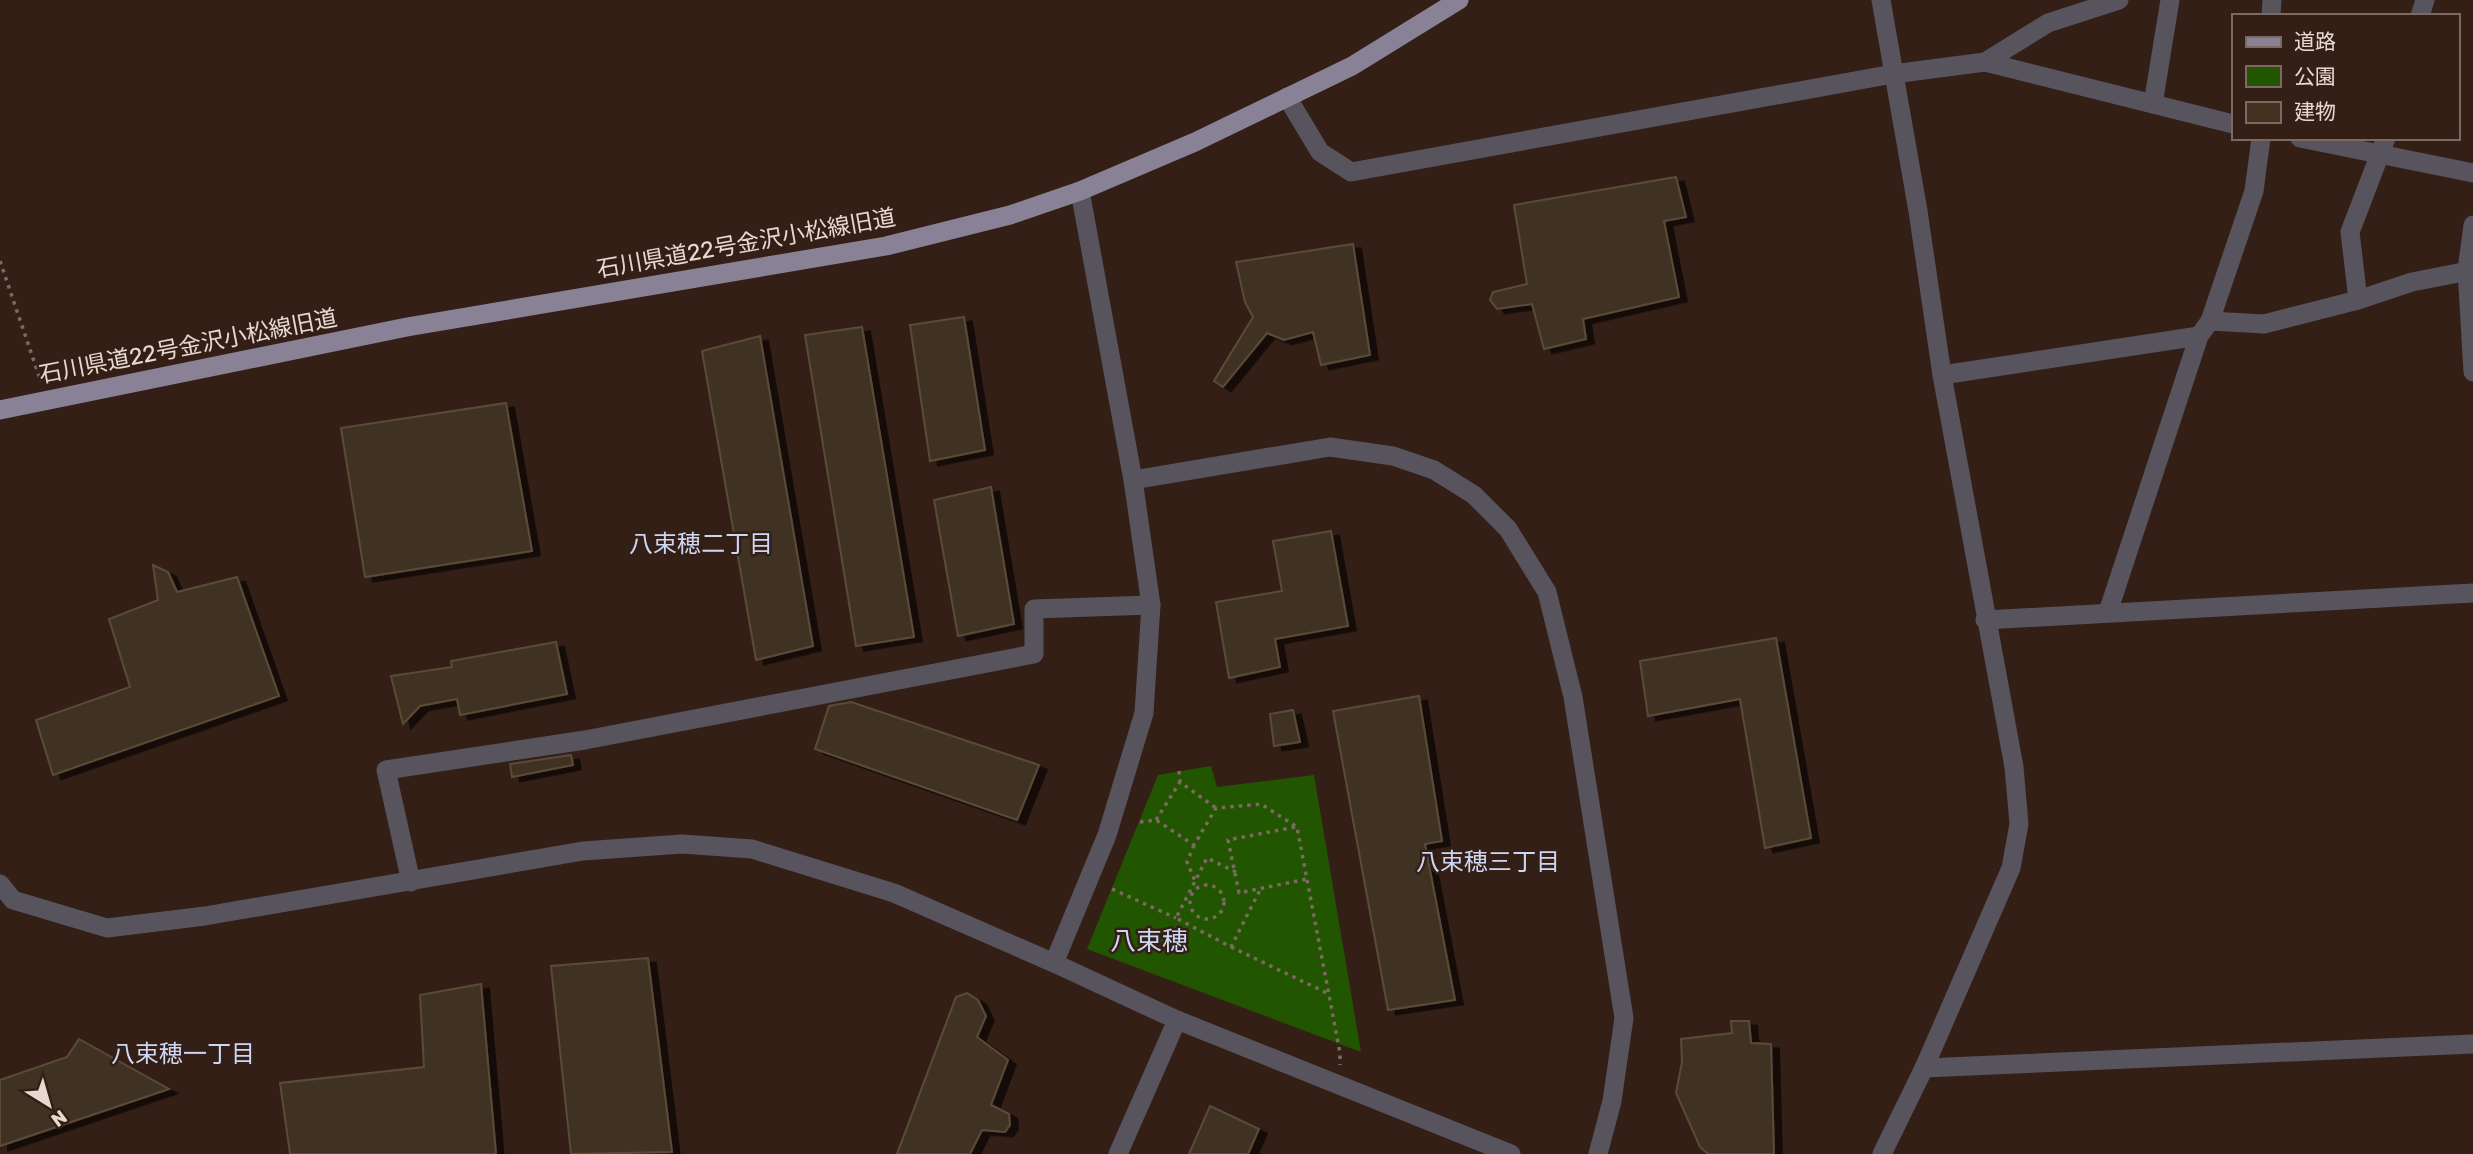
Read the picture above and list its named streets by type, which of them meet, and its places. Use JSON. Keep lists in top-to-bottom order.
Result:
{
  "streets": {
    "main road": ["石川県道22号金沢小松線旧道"]
  },
  "districts": [
    "八束穂二丁目",
    "八束穂三丁目",
    "八束穂",
    "八束穂一丁目"
  ],
  "legend": ["道路", "公園", "建物"],
  "north": "bottom right"
}
